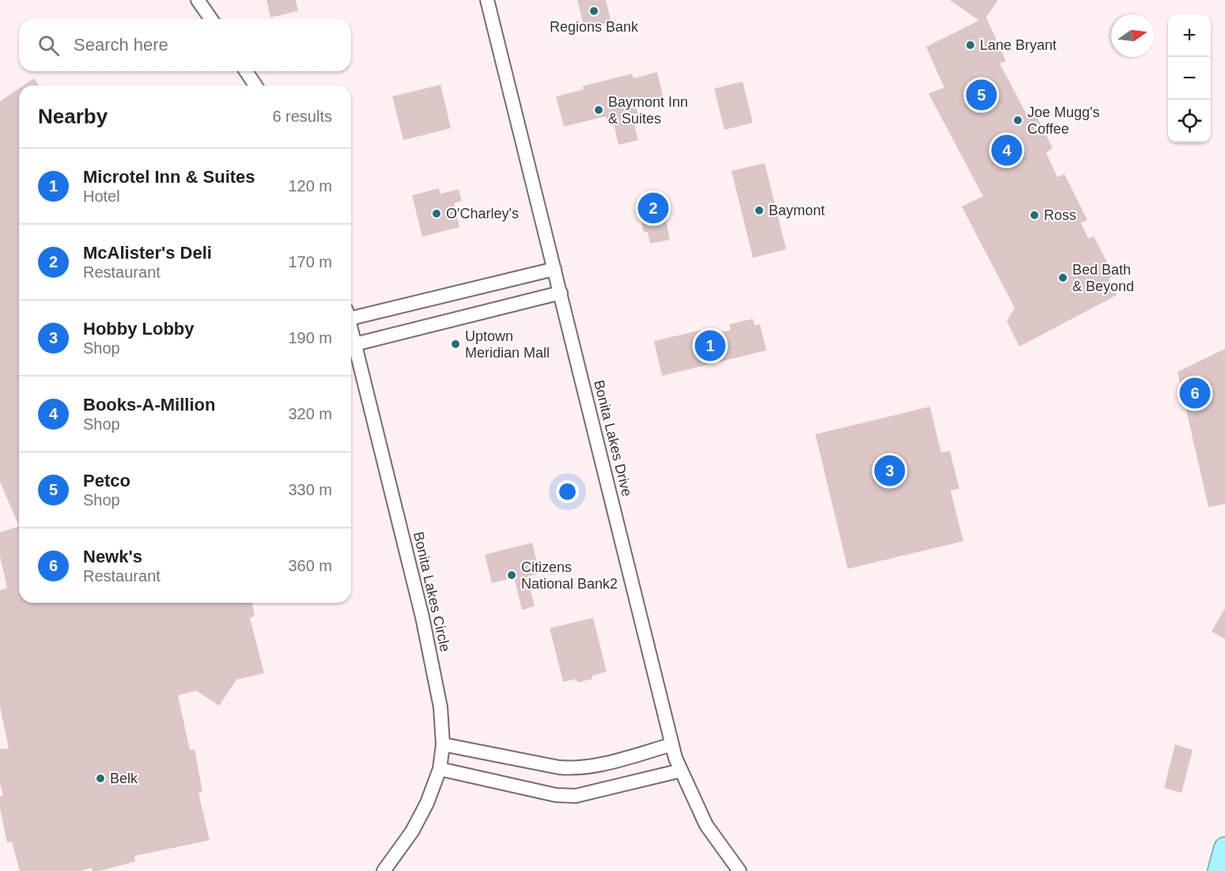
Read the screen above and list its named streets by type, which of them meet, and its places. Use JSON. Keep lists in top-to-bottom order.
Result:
{
  "streets": {
    "street": ["Bonita Lakes Drive", "Bonita Lakes Circle"]
  },
  "places": [
    "Regions Bank",
    "Lane Bryant",
    "Baymont Inn & Suites",
    "Joe Mugg's Coffee",
    "Baymont",
    "O'Charley's",
    "Ross",
    "Bed Bath & Beyond",
    "Uptown Meridian Mall",
    "Citizens National Bank2",
    "Belk"
  ],
  "north": "right",
  "page": {
    "map_buttons": ["+", "−"],
    "search": "Search here",
    "pins": [
      "5",
      "4",
      "2",
      "1",
      "6",
      "3"
    ],
    "heading": ["Nearby", "6 results"],
    "list": [
      {
        "mark": "1",
        "name": "Microtel Inn & Suites",
        "note": "Hotel",
        "value": "120 m"
      },
      {
        "mark": "2",
        "name": "McAlister's Deli",
        "note": "Restaurant",
        "value": "170 m"
      },
      {
        "mark": "3",
        "name": "Hobby Lobby",
        "note": "Shop",
        "value": "190 m"
      },
      {
        "mark": "4",
        "name": "Books-A-Million",
        "note": "Shop",
        "value": "320 m"
      },
      {
        "mark": "5",
        "name": "Petco",
        "note": "Shop",
        "value": "330 m"
      },
      {
        "mark": "6",
        "name": "Newk's",
        "note": "Restaurant",
        "value": "360 m"
      }
    ]
  }
}
